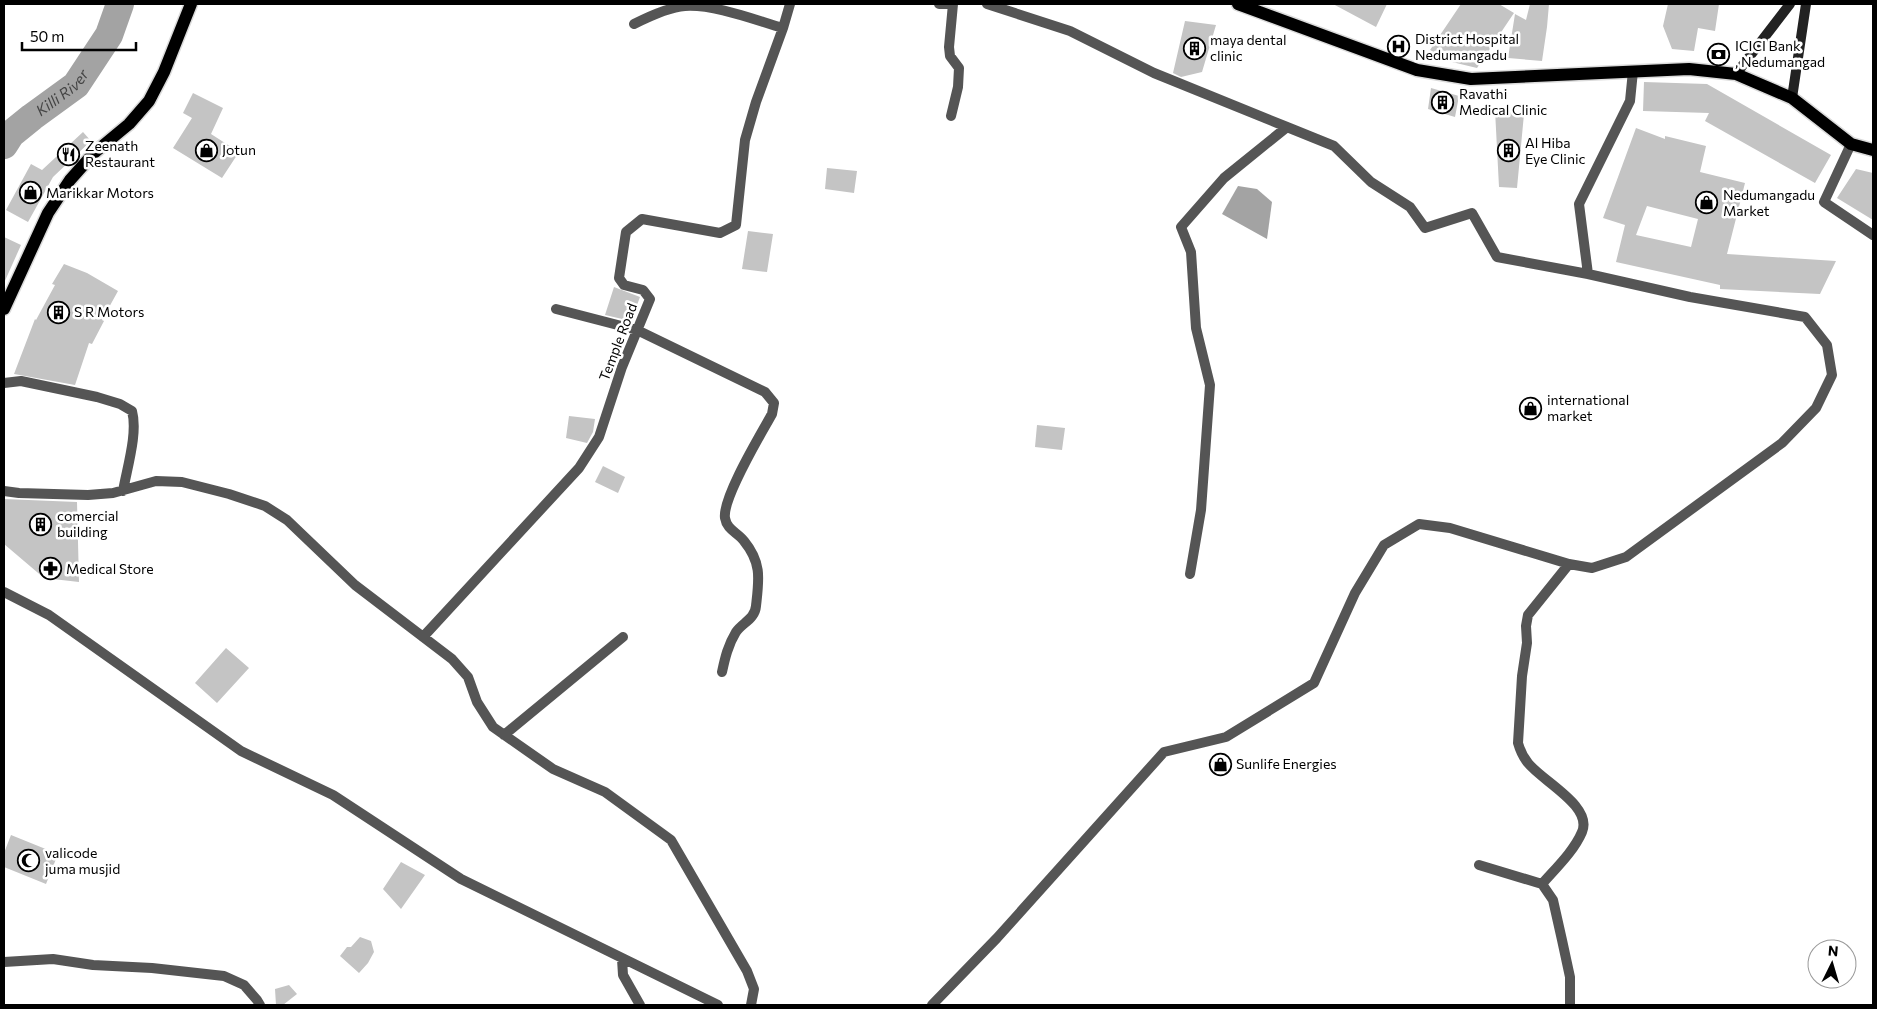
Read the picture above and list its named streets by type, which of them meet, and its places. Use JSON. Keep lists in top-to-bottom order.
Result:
{
  "streets": {
    "street": ["Temple Road"]
  },
  "water": ["Killi River"],
  "places": {
    "hospital": ["District Hospital Nedumangadu"],
    "building": [
      "maya dental clinic",
      "Ravathi Medical Clinic",
      "Al Hiba Eye Clinic",
      "S R Motors",
      "comercial building"
    ],
    "bank": ["ICICI Bank , Nedumangad"],
    "shop": [
      "Jotun",
      "Marikkar Motors",
      "Nedumangadu Market",
      "international market",
      "Sunlife Energies"
    ],
    "restaurant": ["Zeenath Restaurant"],
    "pharmacy": ["Medical Store"],
    "mosque": ["valicode juma musjid"]
  },
  "scale_bar": "50 m",
  "north": "top"
}
